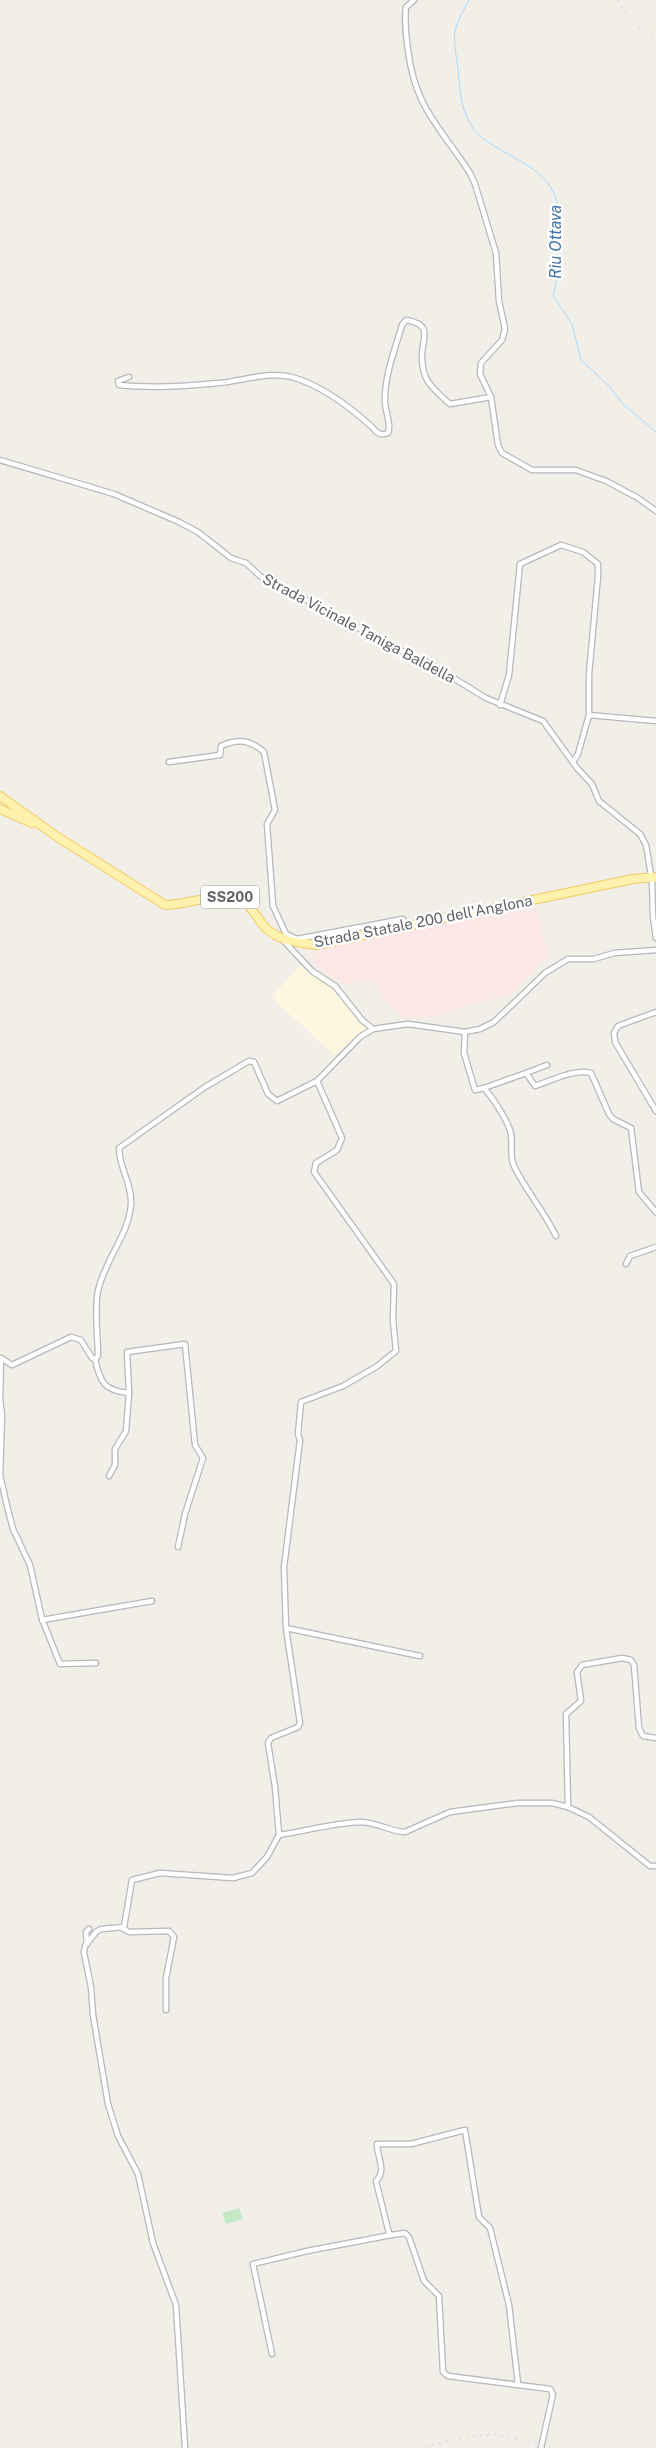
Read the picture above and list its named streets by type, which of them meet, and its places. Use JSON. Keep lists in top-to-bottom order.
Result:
{
  "streets": {
    "main road": ["SS200", "Strada Statale 200 dell'Anglona"],
    "street": ["Strada Vicinale Taniga Baldella"]
  },
  "crossings": [
    ["Strada Vicinale Taniga Baldella", "Strada Statale 200 dell'Anglona"]
  ],
  "water": ["Riu Ottava"]
}
